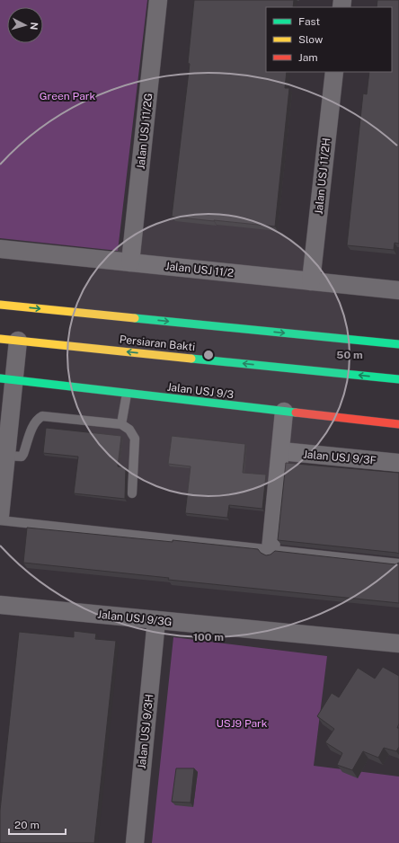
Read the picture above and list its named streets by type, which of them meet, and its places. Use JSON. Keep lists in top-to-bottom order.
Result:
{
  "streets": {
    "street": [
      "Jalan USJ 11/2G",
      "Jalan USJ 11/2H",
      "Jalan USJ 11/2",
      "Persiaran Bakti",
      "Jalan USJ 9/3",
      "Jalan USJ 9/3F",
      "Jalan USJ 9/3G",
      "Jalan USJ 9/3H"
    ]
  },
  "crossings": [
    ["Jalan USJ 11/2G", "Jalan USJ 11/2"],
    ["Jalan USJ 11/2H", "Jalan USJ 11/2"],
    ["Jalan USJ 9/3G", "Jalan USJ 9/3H"]
  ],
  "parks": ["Green Park", "USJ9 Park"],
  "legend": ["Fast", "Slow", "Jam"],
  "scale_bar": "20 m",
  "north": "right",
  "rings": ["50 m", "100 m"]
}
